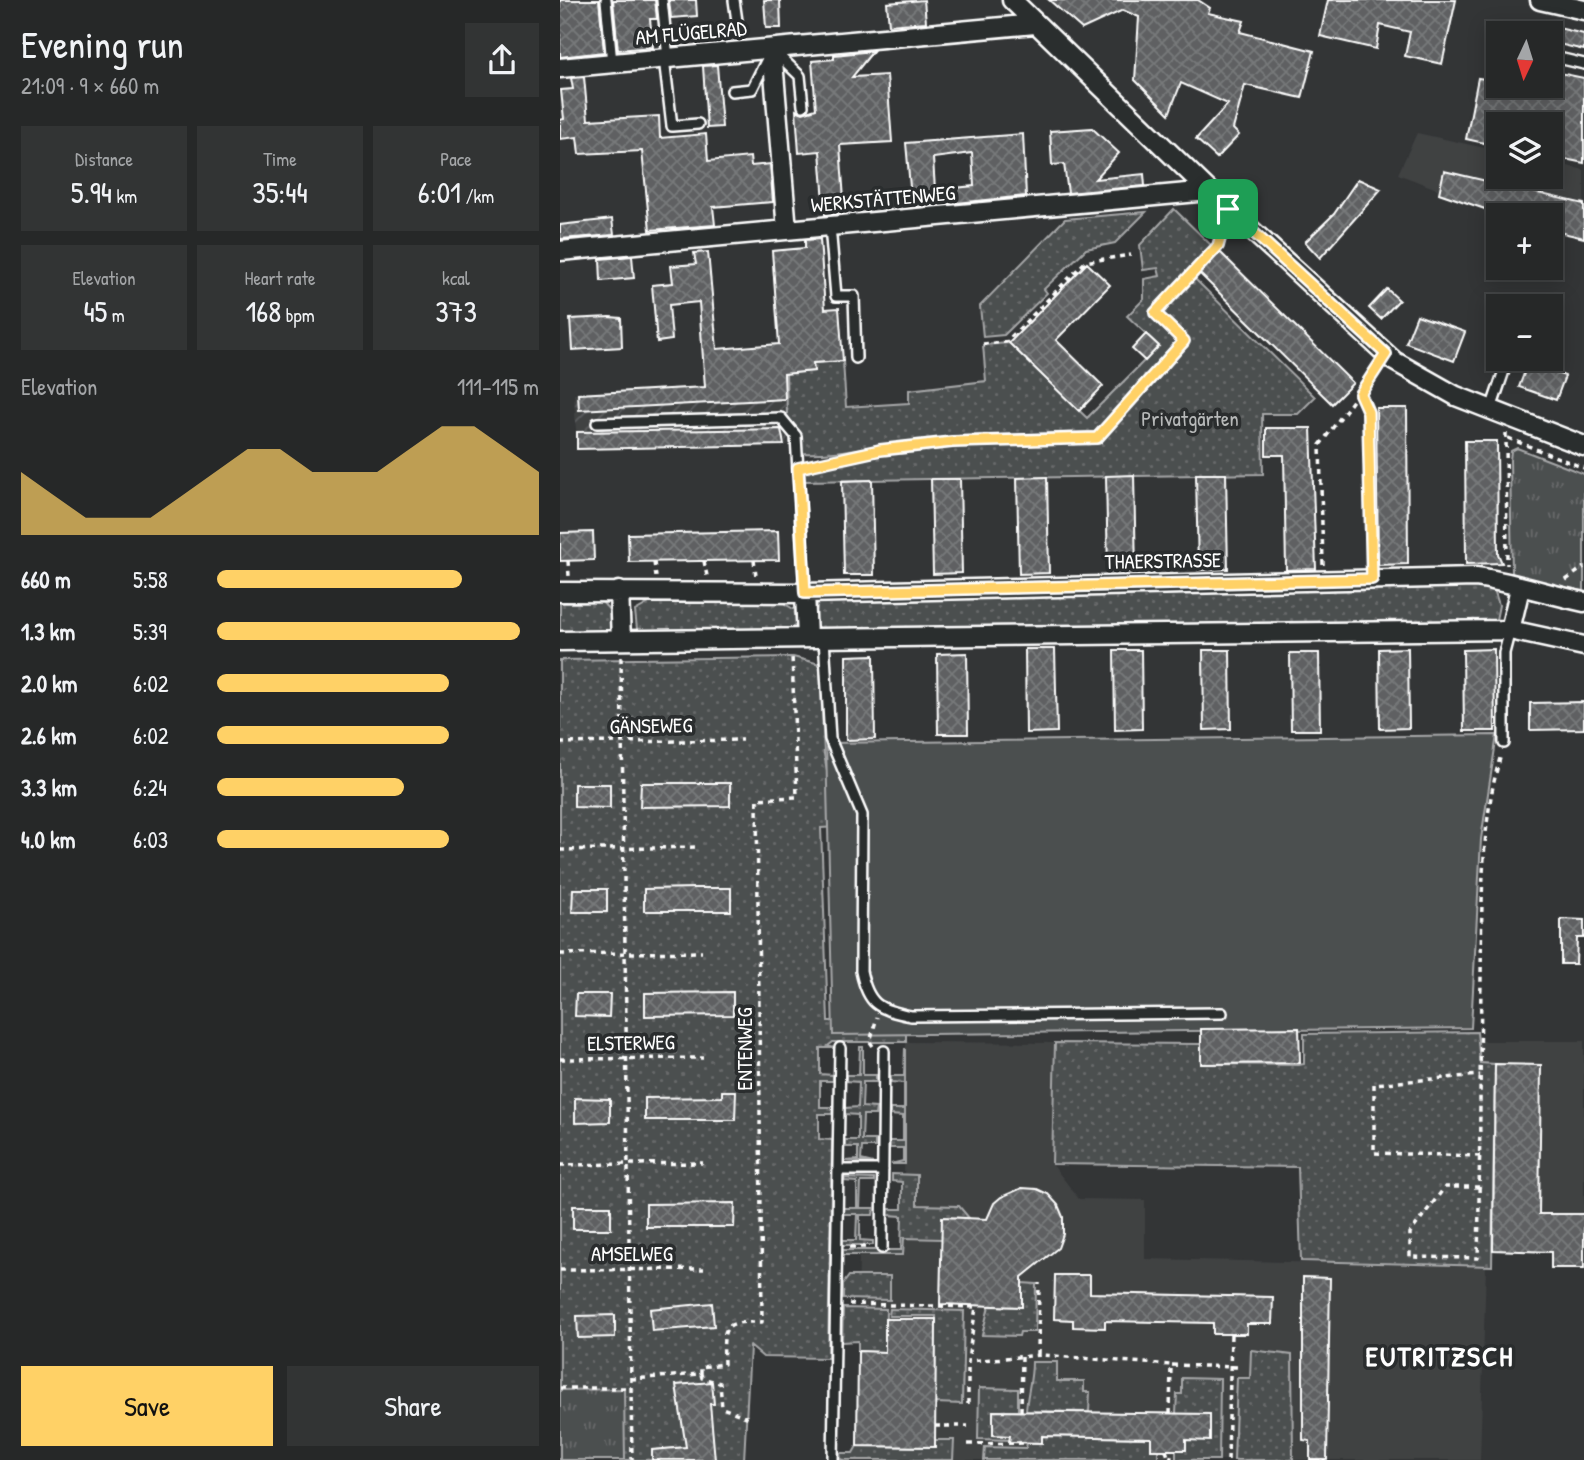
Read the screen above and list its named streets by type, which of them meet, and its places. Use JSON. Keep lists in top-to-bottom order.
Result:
{
  "streets": {
    "street": ["AM FLÜGELRAD", "WERKSTÄTTENWEG", "THAERSTRASSE"],
    "path": [
      "GÄNSEWEG",
      "ELSTERWEG",
      "ENTENWEG",
      "AMSELWEG"
    ]
  },
  "districts": ["EUTRITZSCH"],
  "parks": ["Privatgärten"],
  "north": "bottom",
  "page": {
    "heading": ["Evening run", "21:09 · 9 × 660 m"],
    "map_buttons": ["+", "−"],
    "stats": [
      ["Distance", "5.94 km"],
      ["Time", "35:44"],
      ["Pace", "6:01 /km"],
      ["Elevation", "45 m"],
      ["Heart rate", "168 bpm"],
      ["kcal", "373"]
    ],
    "chart": ["Elevation", "111–115 m"],
    "list": [
      {
        "name": "660 m",
        "note": "5:58"
      },
      {
        "name": "1.3 km",
        "note": "5:39"
      },
      {
        "name": "2.0 km",
        "note": "6:02"
      },
      {
        "name": "2.6 km",
        "note": "6:02"
      },
      {
        "name": "3.3 km",
        "note": "6:24"
      },
      {
        "name": "4.0 km",
        "note": "6:03"
      }
    ],
    "buttons": ["Save", "Share"]
  }
}
